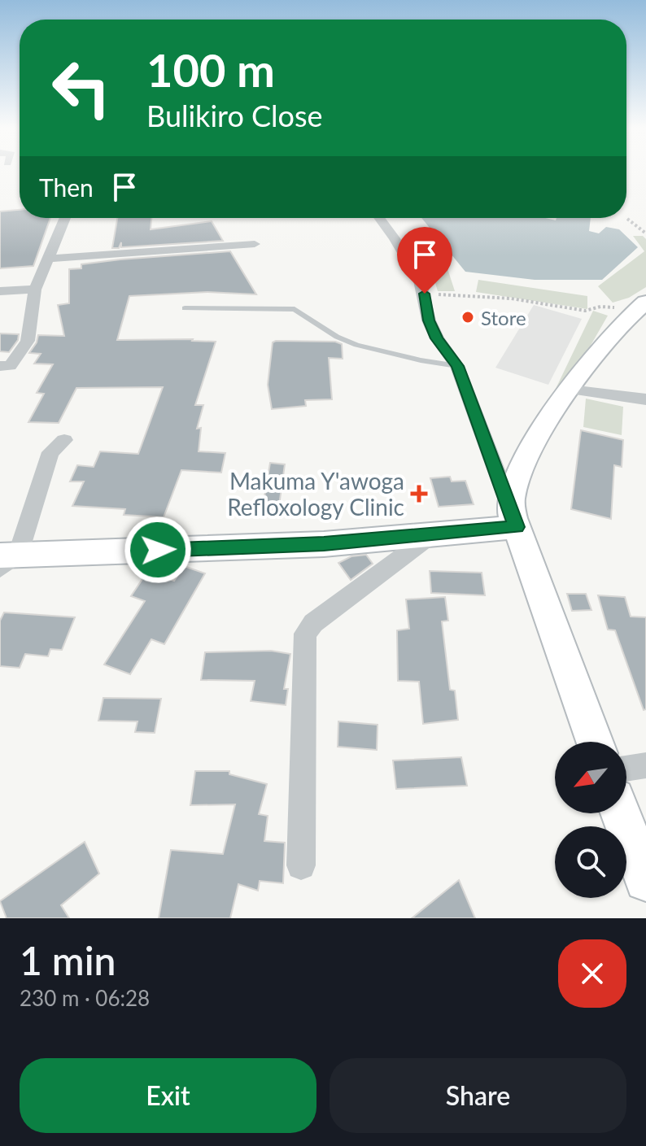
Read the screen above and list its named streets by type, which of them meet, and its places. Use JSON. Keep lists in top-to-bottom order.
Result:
{
  "places": {
    "other": ["Store"],
    "health": ["Makuma Y'awoga Refloxology Clinic"]
  },
  "north": "bottom left",
  "page": {
    "turn": ["100 m", "Bulikiro Close"],
    "then": "Then",
    "heading": ["1 min", "230 m · 06:28"],
    "buttons": ["Exit", "Share"]
  }
}
